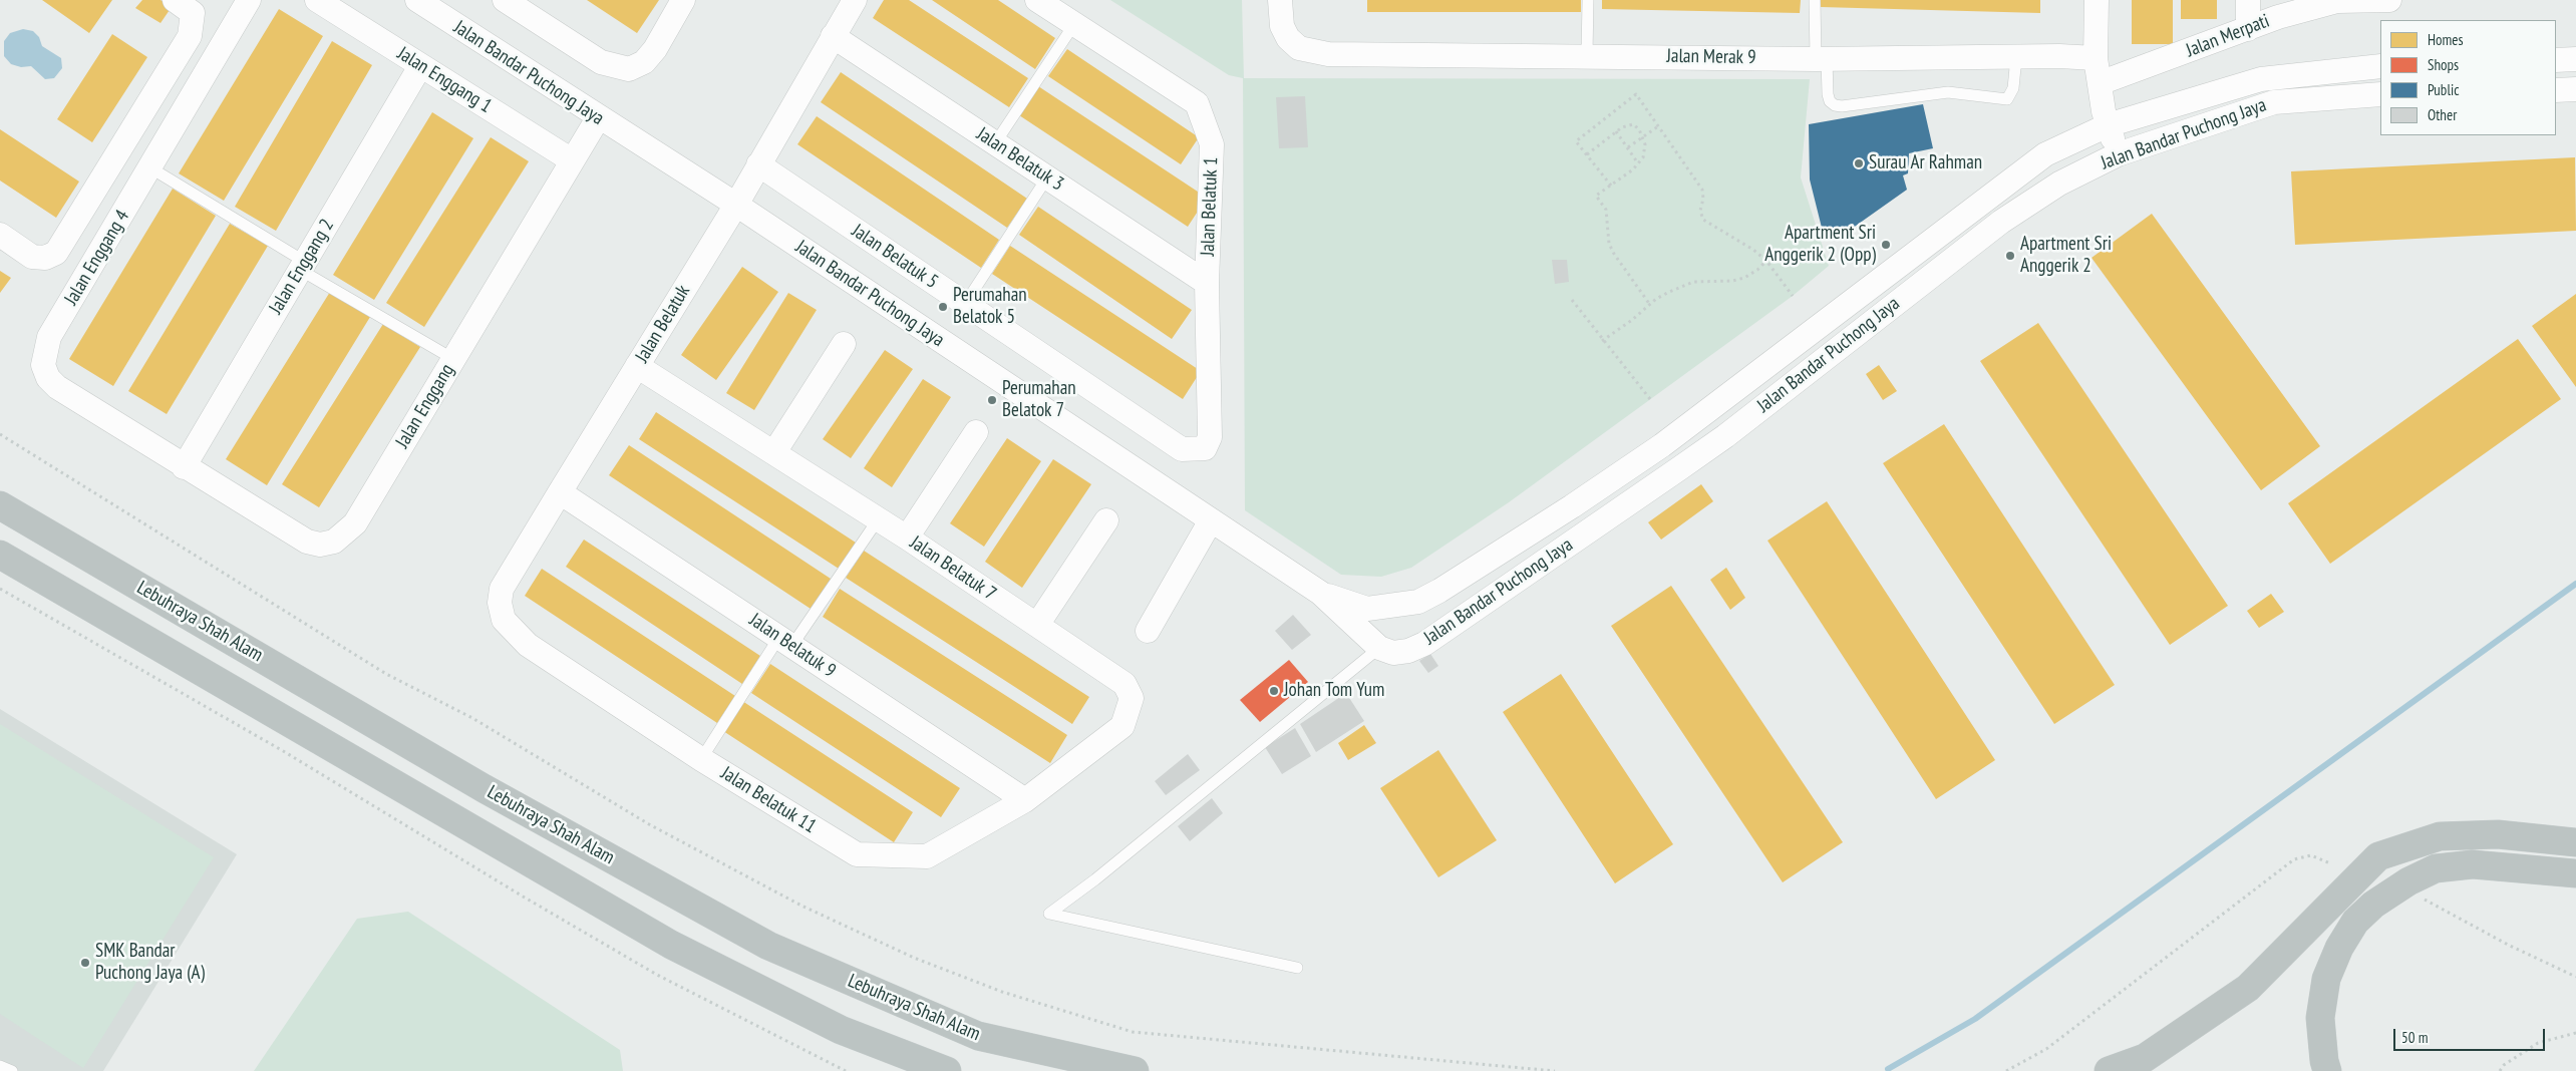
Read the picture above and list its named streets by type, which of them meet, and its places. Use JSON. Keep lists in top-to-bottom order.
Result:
{
  "streets": {
    "highway": ["Lebuhraya Shah Alam"],
    "street": [
      "Jalan Merpati",
      "Jalan Merak 9",
      "Jalan Bandar Puchong Jaya",
      "Jalan Enggang 1",
      "Jalan Belatuk 3",
      "Jalan Belatuk 1",
      "Jalan Belatuk 5",
      "Jalan Enggang 4",
      "Jalan Enggang 2",
      "Jalan Belatuk",
      "Jalan Enggang",
      "Jalan Belatuk 7",
      "Jalan Belatuk 9",
      "Jalan Belatuk 11"
    ]
  },
  "crossings": [
    ["Jalan Bandar Puchong Jaya", "Jalan Belatuk"],
    ["Jalan Bandar Puchong Jaya", "Jalan Enggang"],
    ["Jalan Enggang 1", "Jalan Enggang 2"],
    ["Jalan Enggang 1", "Jalan Enggang"],
    ["Jalan Belatuk 3", "Jalan Belatuk 1"],
    ["Jalan Belatuk 3", "Jalan Belatuk"],
    ["Jalan Belatuk 1", "Jalan Belatuk 5"],
    ["Jalan Belatuk 5", "Jalan Belatuk"],
    ["Jalan Enggang 4", "Jalan Enggang 2"],
    ["Jalan Enggang 4", "Jalan Enggang"],
    ["Jalan Enggang 2", "Jalan Enggang"],
    ["Jalan Belatuk", "Jalan Belatuk 7"],
    ["Jalan Belatuk", "Jalan Belatuk 9"],
    ["Jalan Belatuk", "Jalan Belatuk 11"],
    ["Jalan Belatuk 7", "Jalan Belatuk 9"],
    ["Jalan Belatuk 7", "Jalan Belatuk 11"],
    ["Jalan Belatuk 9", "Jalan Belatuk 11"]
  ],
  "places": [
    "Surau Ar Rahman",
    "Apartment Sri Anggerik 2 (Opp)",
    "Apartment Sri Anggerik 2",
    "Perumahan Belatok 5",
    "Perumahan Belatok 7",
    "Johan Tom Yum",
    "SMK Bandar Puchong Jaya (A)"
  ],
  "legend": [
    "Homes",
    "Shops",
    "Public",
    "Other"
  ],
  "scale_bar": "50 m"
}
